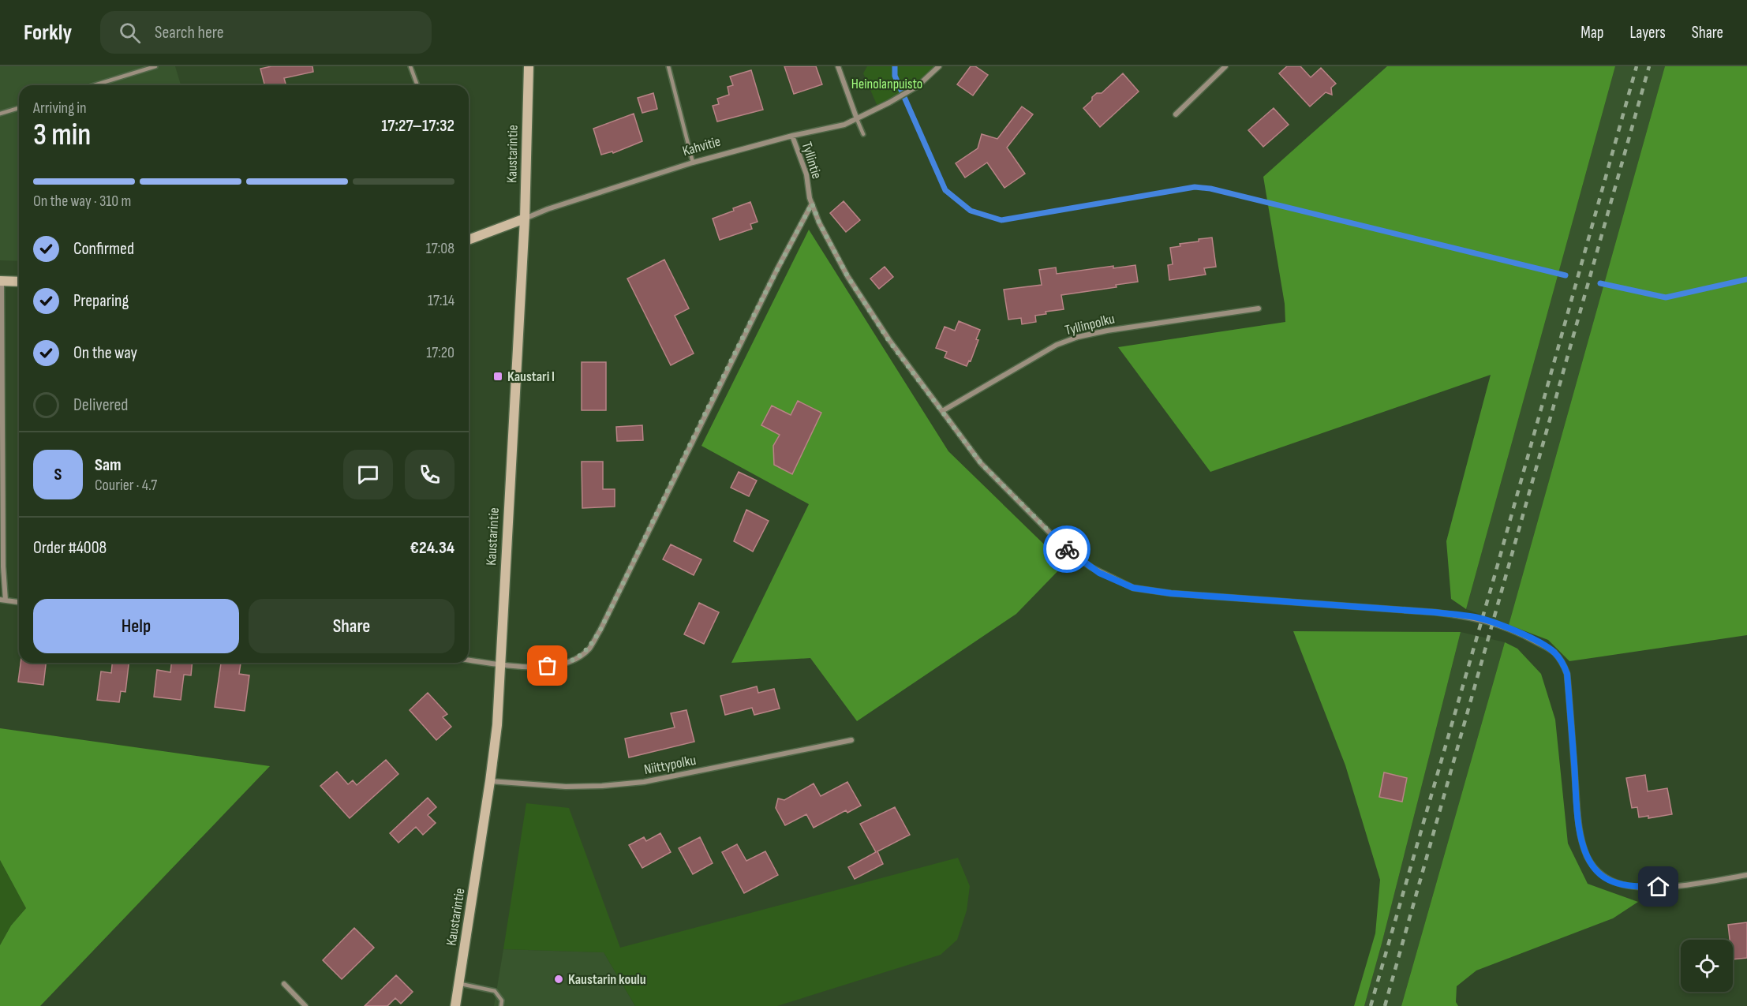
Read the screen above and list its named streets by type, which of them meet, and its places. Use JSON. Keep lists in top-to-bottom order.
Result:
{
  "streets": {
    "street": [
      "Kahvitie",
      "Kaustarintie",
      "Tyllintie",
      "Tyllinpolku",
      "Niittypolku"
    ]
  },
  "crossings": [
    ["Kahvitie", "Kaustarintie"],
    ["Kahvitie", "Tyllintie"],
    ["Kaustarintie", "Niittypolku"],
    ["Tyllintie", "Tyllinpolku"]
  ],
  "parks": ["Heinolanpuisto"],
  "places": {
    "transit": ["Kaustari I"],
    "other": ["Kaustarin koulu"]
  },
  "page": {
    "header": "Forkly",
    "search": "Search here",
    "nav": ["Map", "Layers", "Share"],
    "heading": ["3 min", "Arriving in", "17:27–17:32"],
    "panel": [
      "Sam",
      "Courier · 4.7",
      "Order #4008",
      "€24.34"
    ],
    "bar": "On the way · 310 m",
    "list": [
      ["Confirmed", "17:08"],
      ["Preparing", "17:14"],
      ["On the way", "17:20"],
      "Delivered"
    ],
    "round": "S",
    "buttons": ["Help", "Share"]
  }
}
